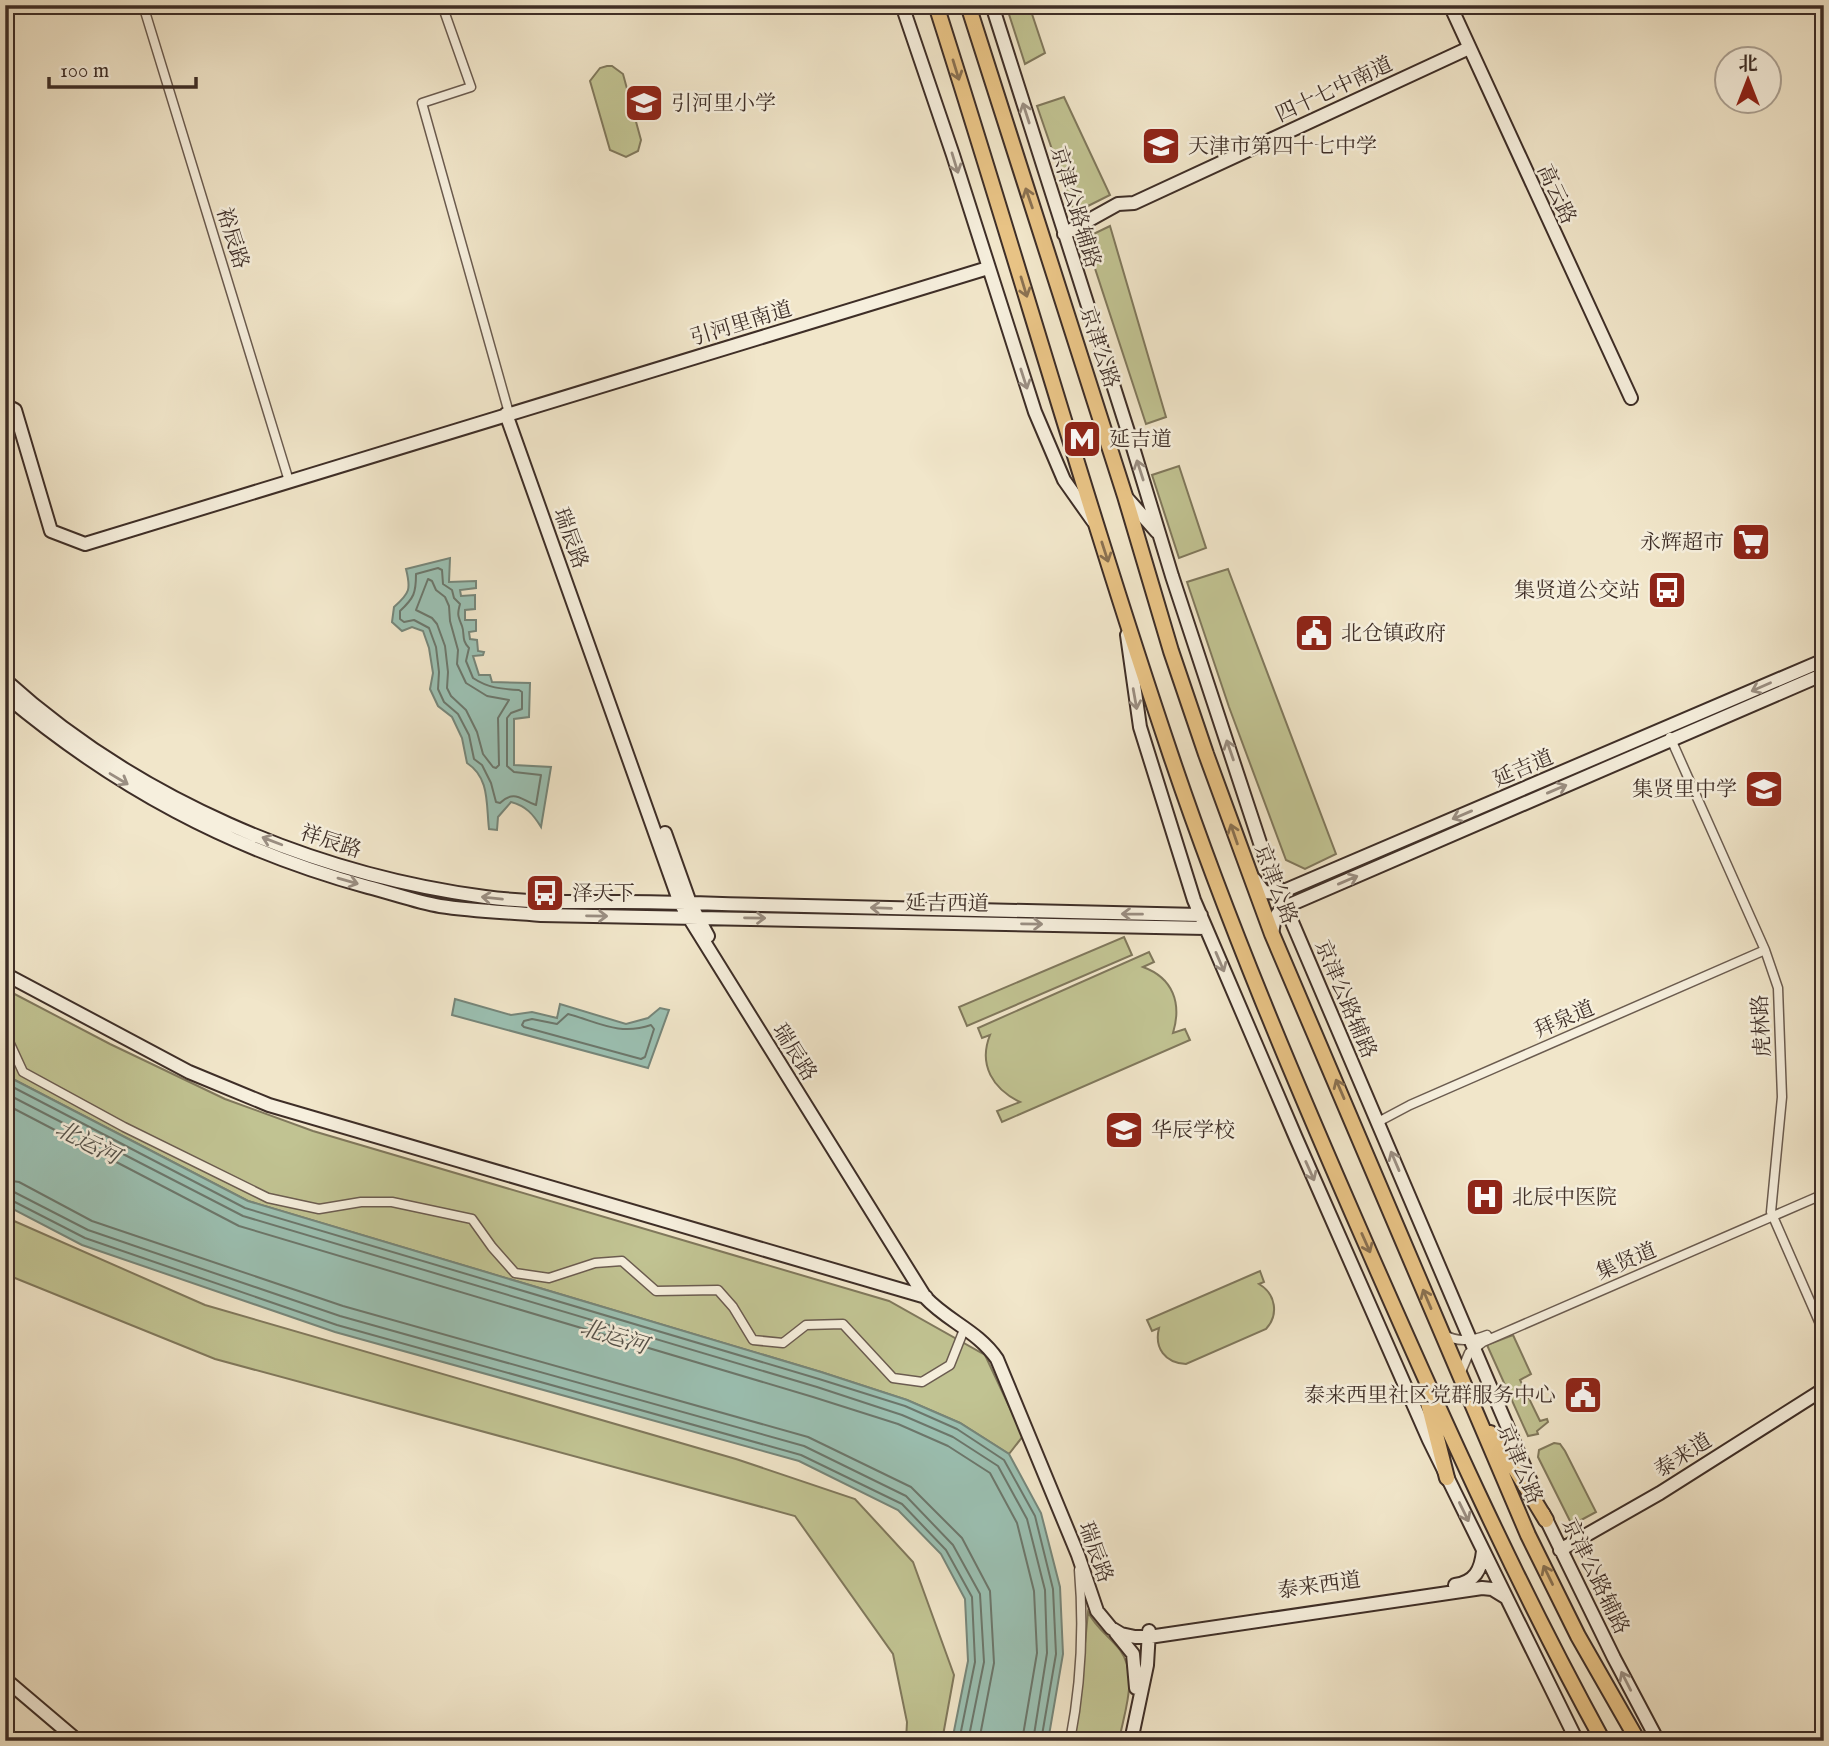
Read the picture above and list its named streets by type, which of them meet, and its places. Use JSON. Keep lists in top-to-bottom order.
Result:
{
  "streets": {
    "highway": ["京津公路"],
    "street": [
      "四十七中南道",
      "高云路",
      "京津公路辅路",
      "裕辰路",
      "引河里南道",
      "瑞辰路",
      "延吉道",
      "祥辰路",
      "延吉西道",
      "拜泉道",
      "虎林路",
      "集贤道",
      "泰来道",
      "泰来西道"
    ]
  },
  "crossings": [
    ["四十七中南道", "高云路"],
    ["四十七中南道", "京津公路辅路"],
    ["京津公路辅路", "延吉道"],
    ["京津公路辅路", "拜泉道"],
    ["京津公路辅路", "集贤道"],
    ["京津公路辅路", "泰来道"],
    ["裕辰路", "引河里南道"],
    ["引河里南道", "瑞辰路"],
    ["瑞辰路", "祥辰路"],
    ["瑞辰路", "延吉西道"],
    ["瑞辰路", "泰来西道"],
    ["延吉道", "虎林路"],
    ["祥辰路", "延吉西道"],
    ["拜泉道", "虎林路"],
    ["虎林路", "集贤道"]
  ],
  "water": ["北运河"],
  "places": {
    "school or university": [
      "引河里小学",
      "天津市第四十七中学",
      "集贤里中学",
      "华辰学校"
    ],
    "metro station": ["延吉道"],
    "supermarket": ["永辉超市"],
    "bus stop": ["集贤道公交站", "泽天下"],
    "public building": ["北仓镇政府", "泰来西里社区党群服务中心"],
    "hospital": ["北辰中医院"]
  },
  "scale_bar": "100 m",
  "north": "top"
}
